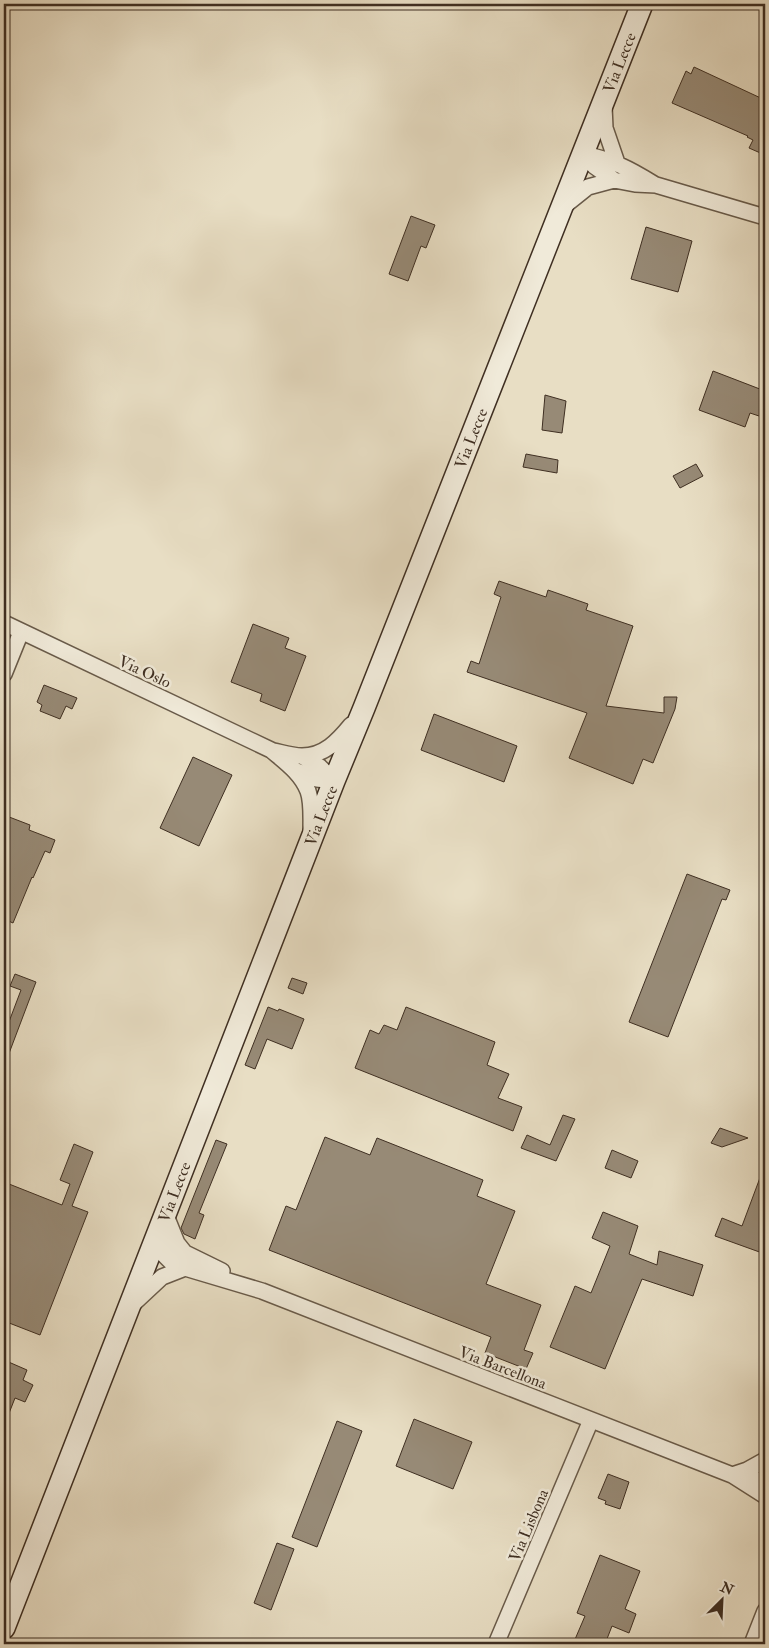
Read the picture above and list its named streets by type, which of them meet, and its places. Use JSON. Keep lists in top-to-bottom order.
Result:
{
  "streets": {
    "main road": ["Via Lecce"],
    "street": ["Via Oslo", "Via Barcellona", "Via Lisbona"]
  },
  "crossings": [
    ["Via Lecce", "Via Barcellona"],
    ["Via Barcellona", "Via Lisbona"]
  ],
  "north": "top right"
}
